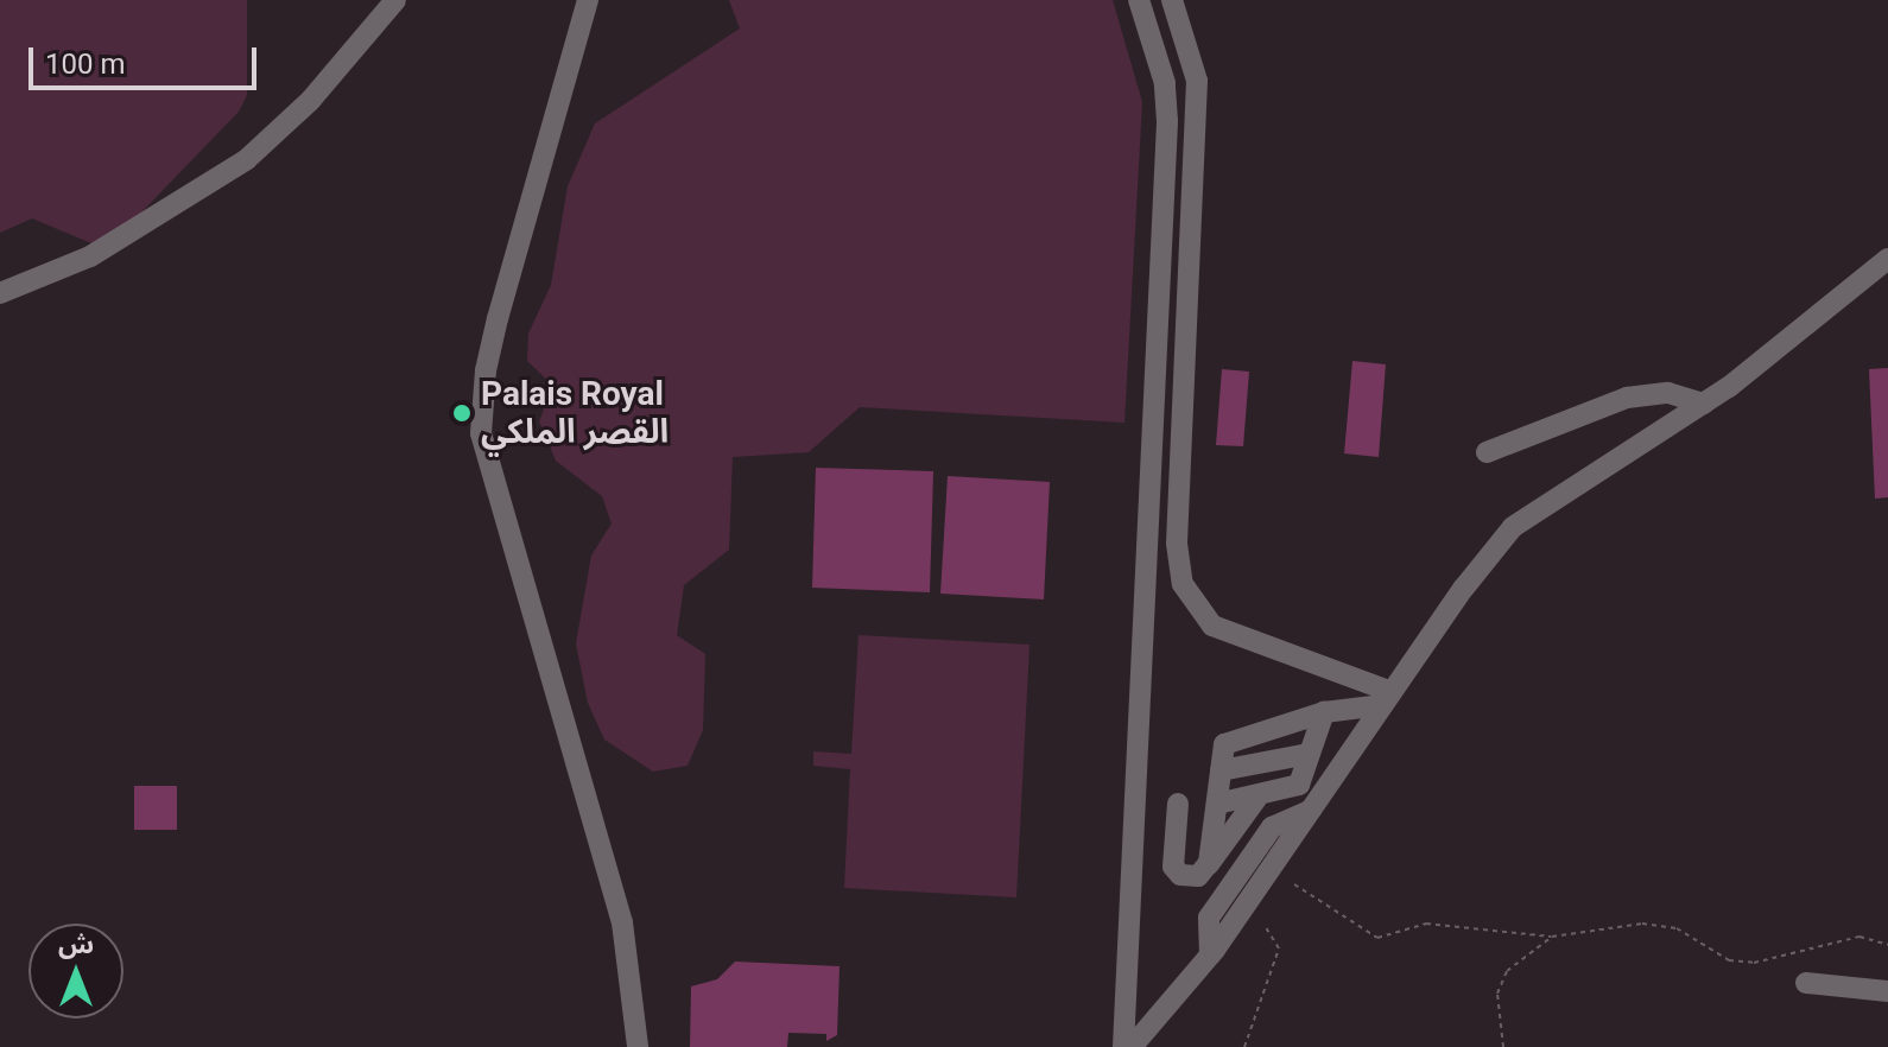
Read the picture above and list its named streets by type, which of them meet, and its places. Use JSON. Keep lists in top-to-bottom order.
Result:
{
  "places": ["Palais Royal القصر الملكي"],
  "scale_bar": "100 m",
  "north": "top"
}
